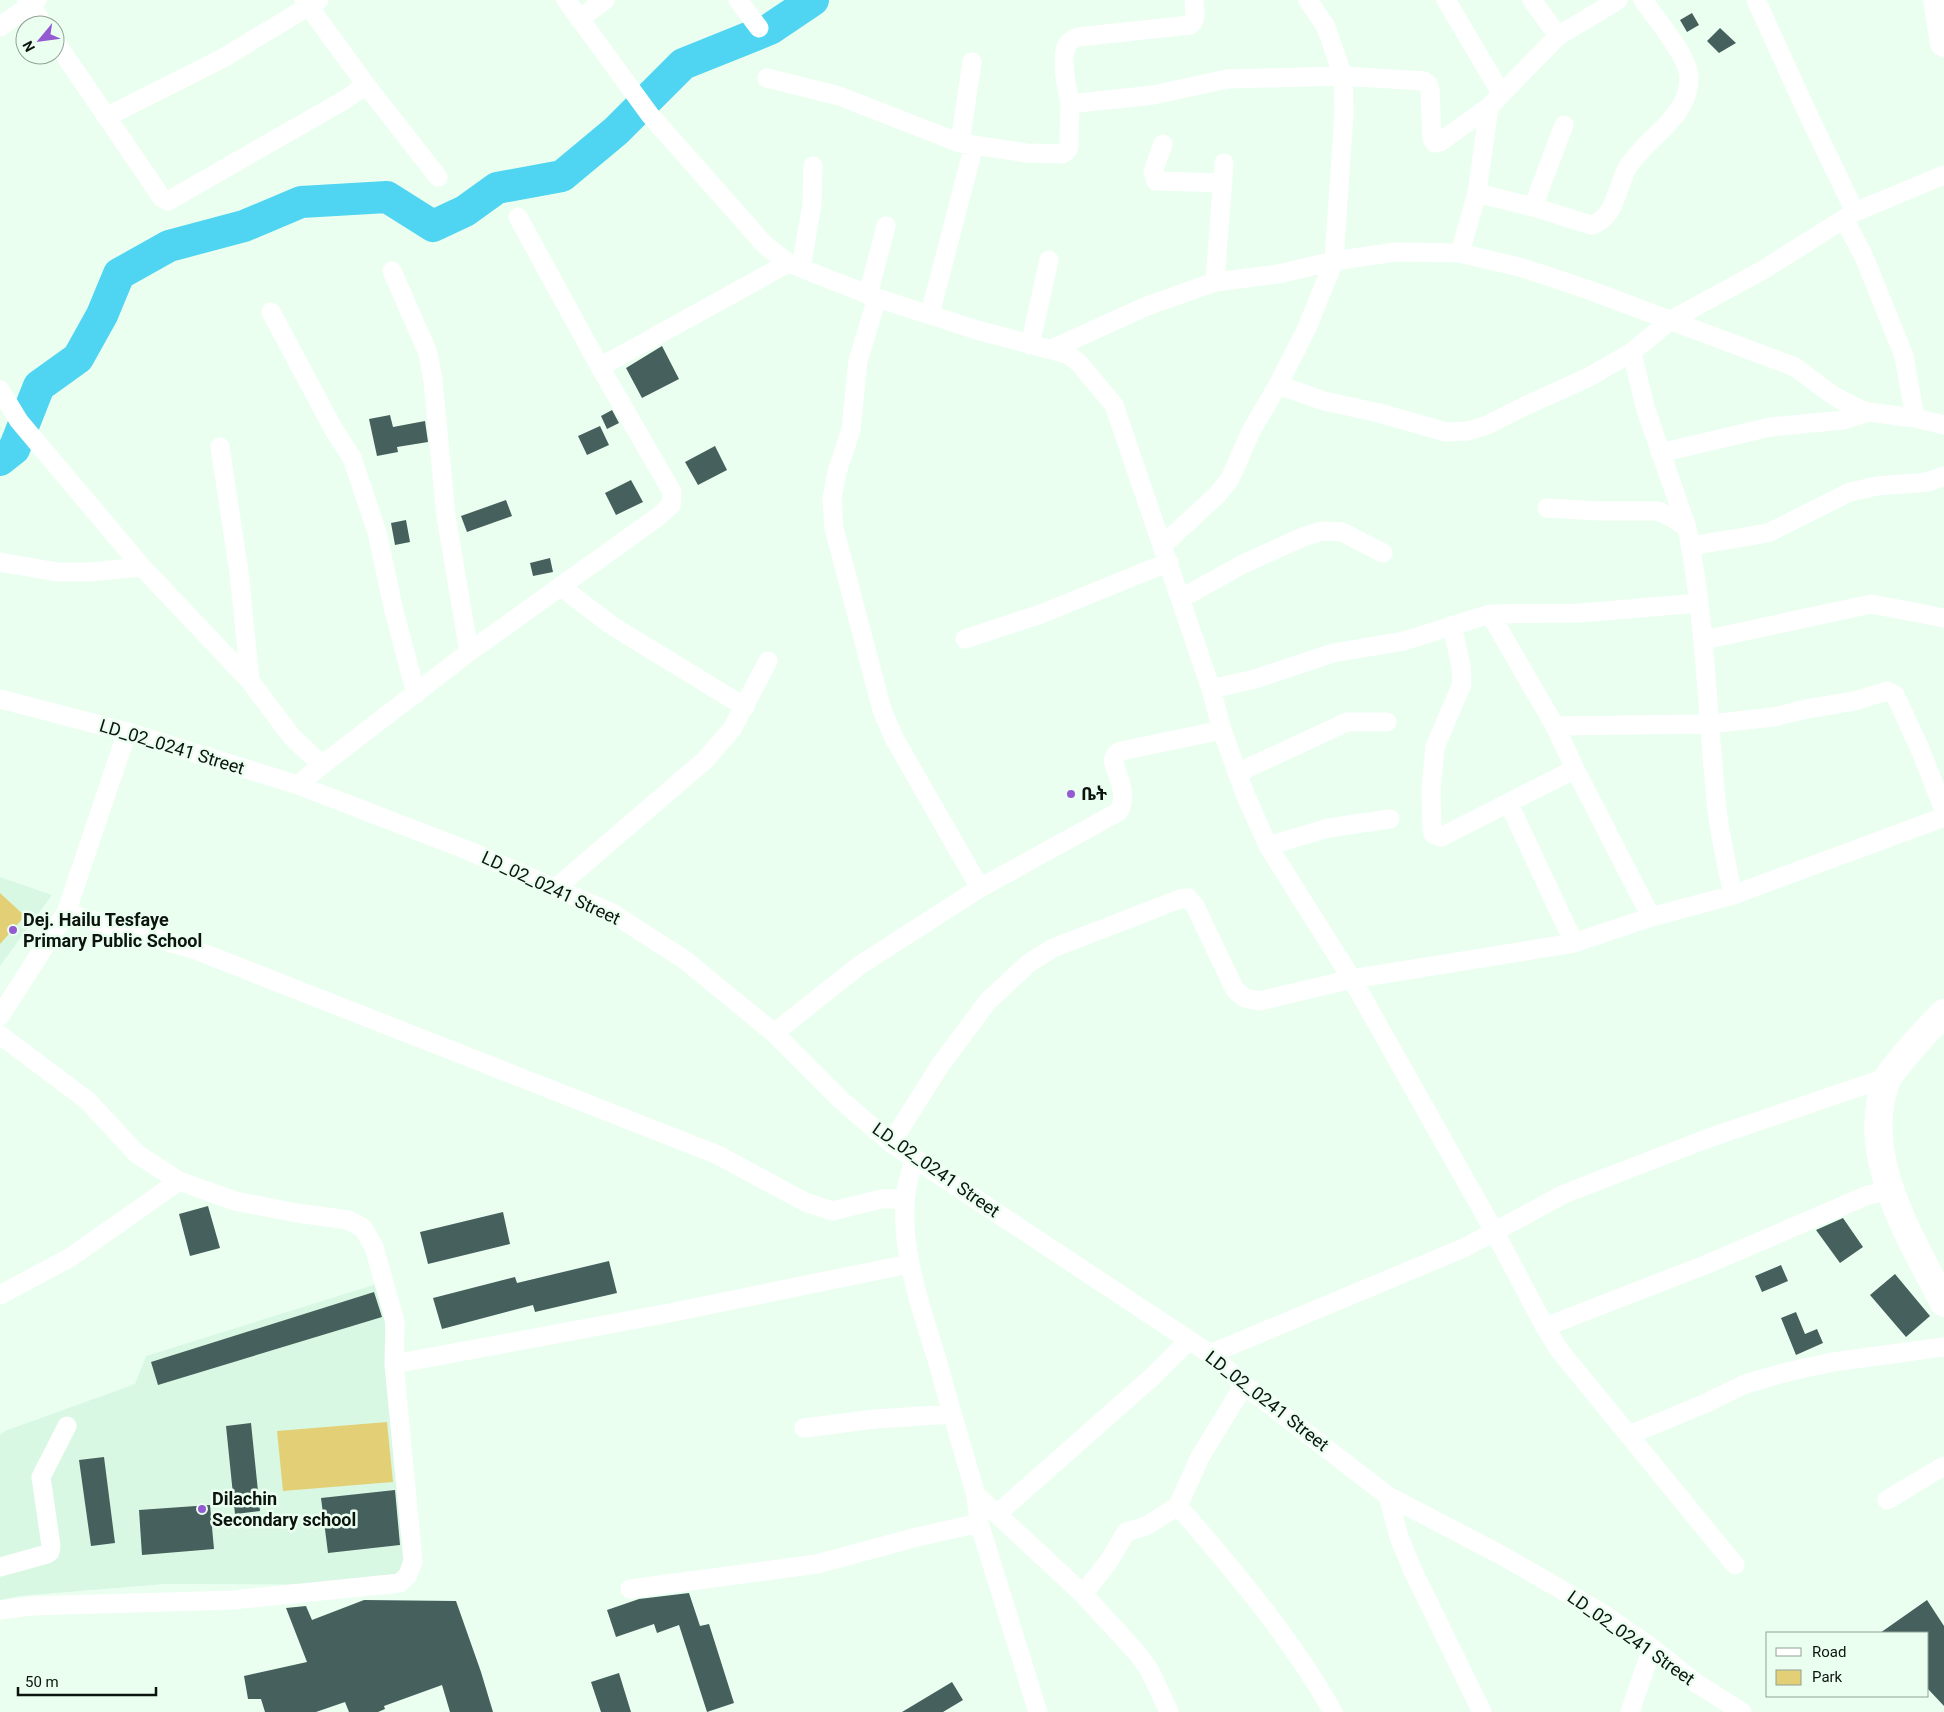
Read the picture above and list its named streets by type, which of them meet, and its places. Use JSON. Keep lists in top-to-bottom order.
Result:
{
  "streets": {
    "street": ["LD_02_0241 Street"]
  },
  "places": ["ቤት", "Dej. Hailu Tesfaye Primary Public School", "Dilachin Secondary school"],
  "legend": ["Road", "Park"],
  "scale_bar": "50 m",
  "north": "bottom left"
}
